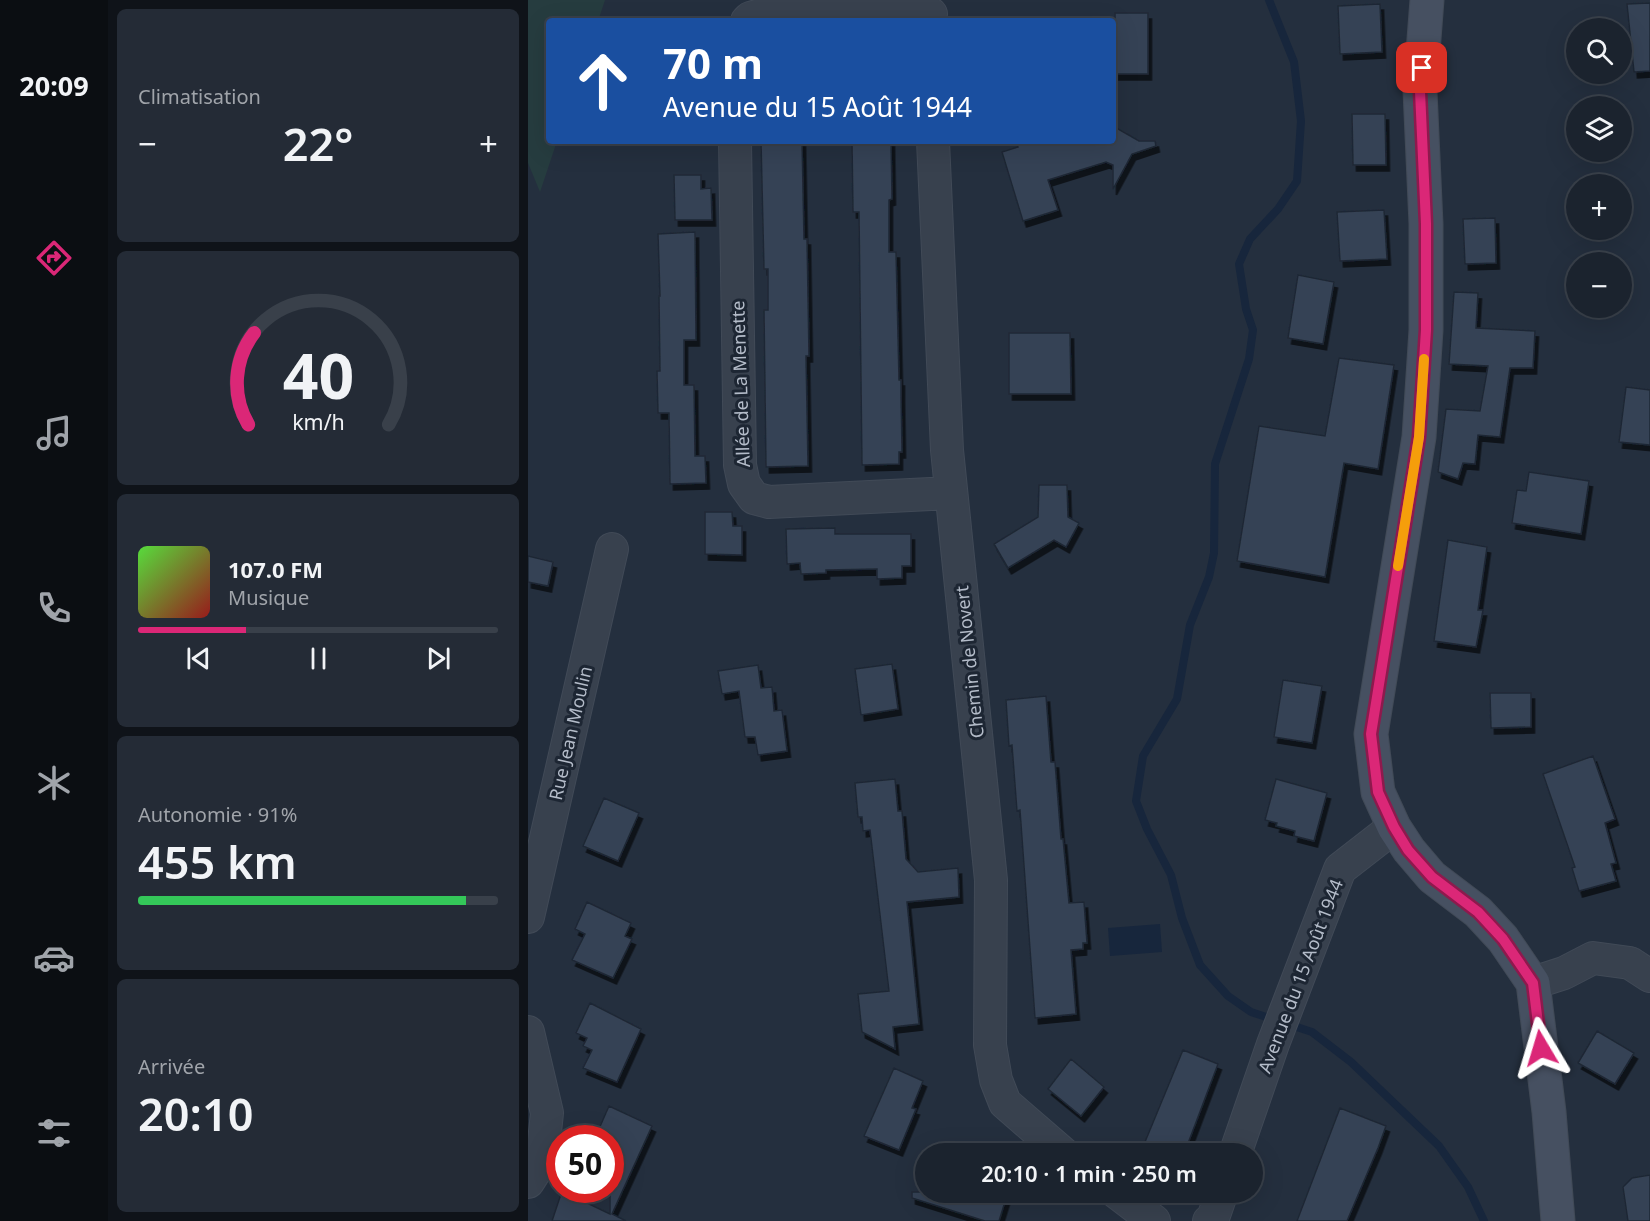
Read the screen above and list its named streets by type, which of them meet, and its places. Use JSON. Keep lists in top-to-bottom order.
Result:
{
  "streets": {
    "street": [
      "Allée de La Menette",
      "Chemin de Novert",
      "Rue Jean Moulin",
      "Avenue du 15 Août 1944"
    ]
  },
  "crossings": [
    ["Allée de La Menette", "Chemin de Novert"]
  ],
  "page": {
    "tabs": "20:09",
    "tile": [
      "Climatisation",
      ["Autonomie · 91%", "455 km"],
      ["Arrivée", "20:10"]
    ],
    "map_buttons": ["+", "−"],
    "turn": ["70 m", "Avenue du 15 Août 1944"],
    "heat": ["−", "22°", "+"],
    "song": ["107.0 FM", "Musique"],
    "limit": "50",
    "trip": "20:10 · 1 min · 250 m",
    "gauge": ["40", "km/h"]
  }
}
